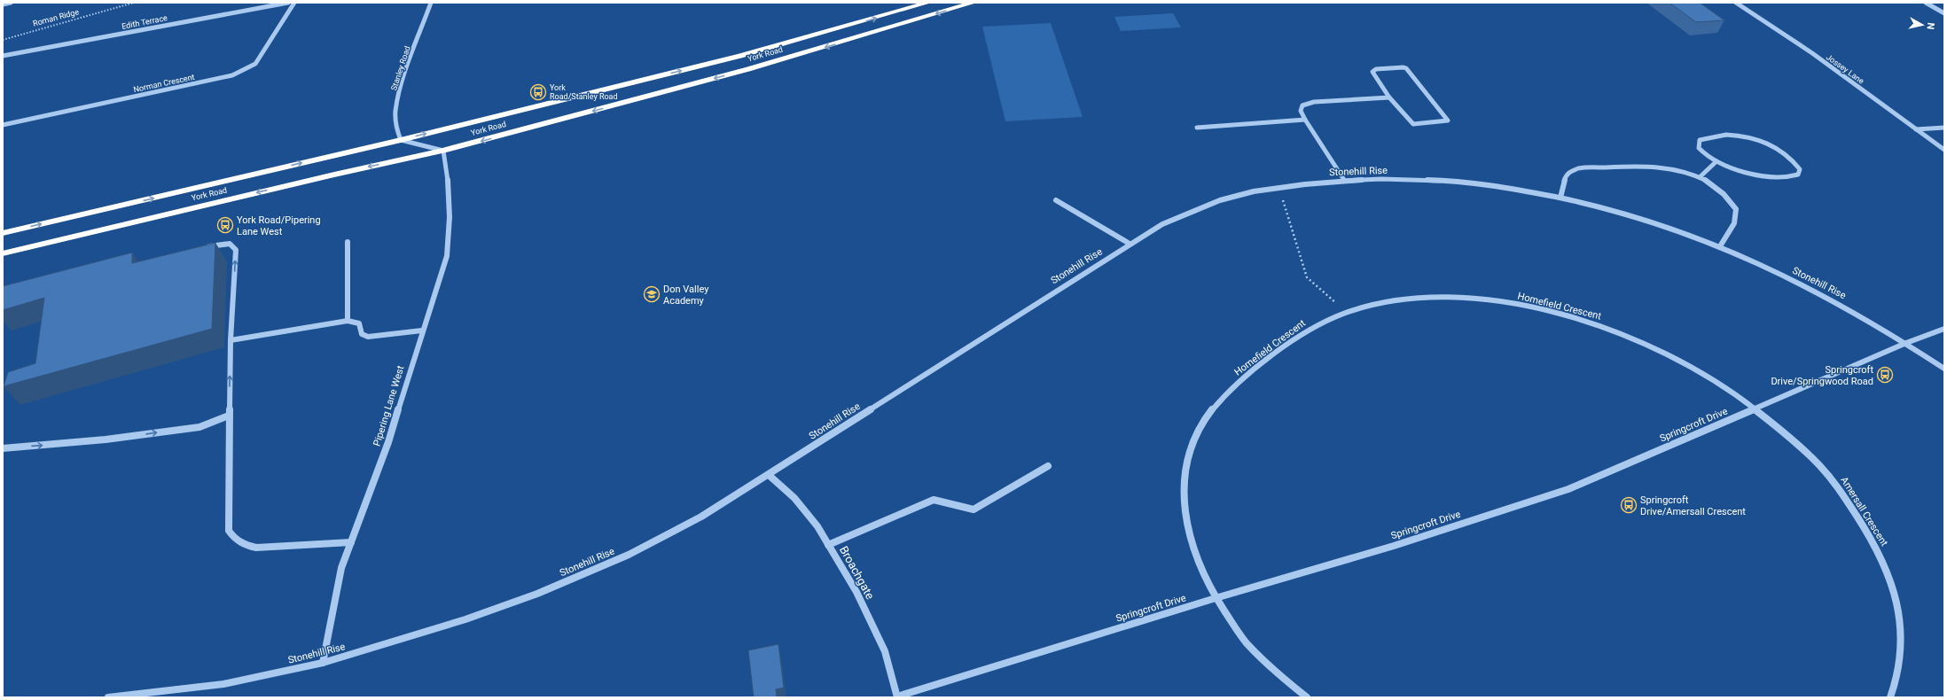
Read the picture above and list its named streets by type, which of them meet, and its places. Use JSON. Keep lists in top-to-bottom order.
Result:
{
  "streets": {
    "highway": ["York Road"],
    "street": [
      "Edith Terrace",
      "Stanley Road",
      "Jossey Lane",
      "Norman Crescent",
      "Stonehill Rise",
      "Homefield Crescent",
      "Pipering Lane West",
      "Springcroft Drive",
      "Amersall Crescent",
      "Broachgate"
    ],
    "path": ["Roman Ridge"]
  },
  "crossings": [
    ["York Road", "Stanley Road"],
    ["York Road", "Pipering Lane West"],
    ["Stonehill Rise", "Pipering Lane West"],
    ["Stonehill Rise", "Springcroft Drive"],
    ["Stonehill Rise", "Broachgate"],
    ["Homefield Crescent", "Springcroft Drive"],
    ["Homefield Crescent", "Amersall Crescent"],
    ["Springcroft Drive", "Amersall Crescent"],
    ["Springcroft Drive", "Broachgate"]
  ],
  "places": {
    "bus stop": [
      "York Road/Stanley Road",
      "York Road/Pipering Lane West",
      "Springcroft Drive/Springwood Road",
      "Springcroft Drive/Amersall Crescent"
    ],
    "school or university": ["Don Valley Academy"]
  },
  "north": "right"
}
